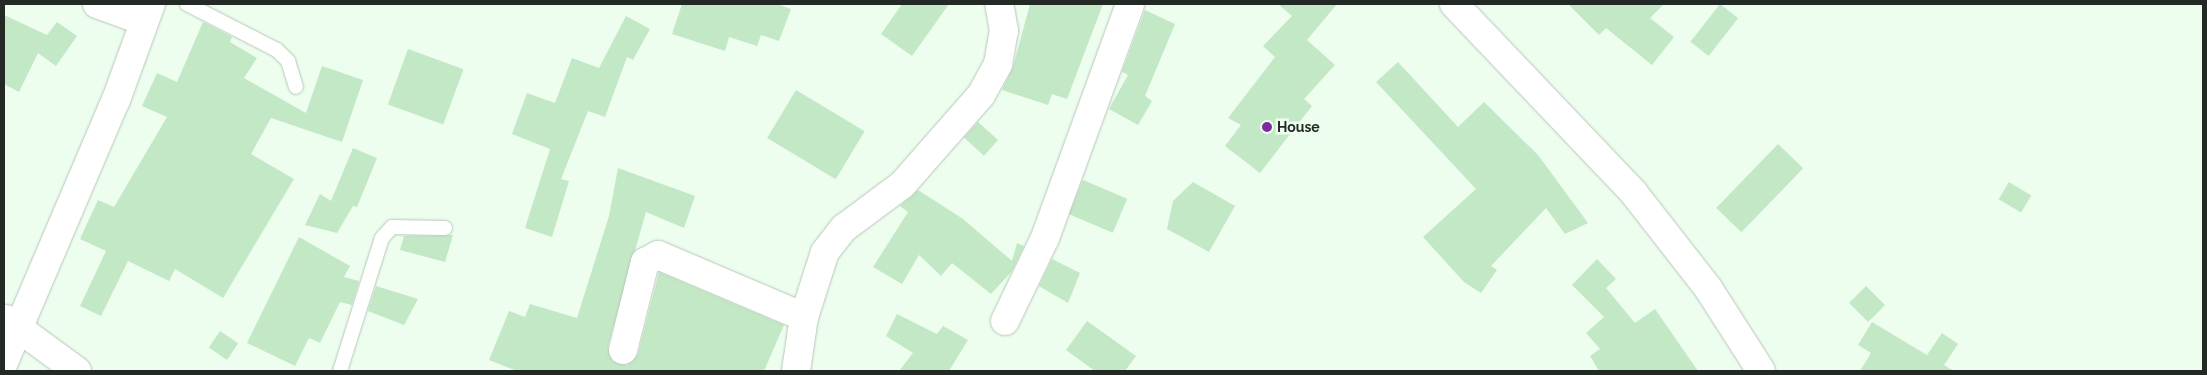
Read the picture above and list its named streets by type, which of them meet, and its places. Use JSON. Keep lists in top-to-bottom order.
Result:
{
  "places": ["House"]
}
